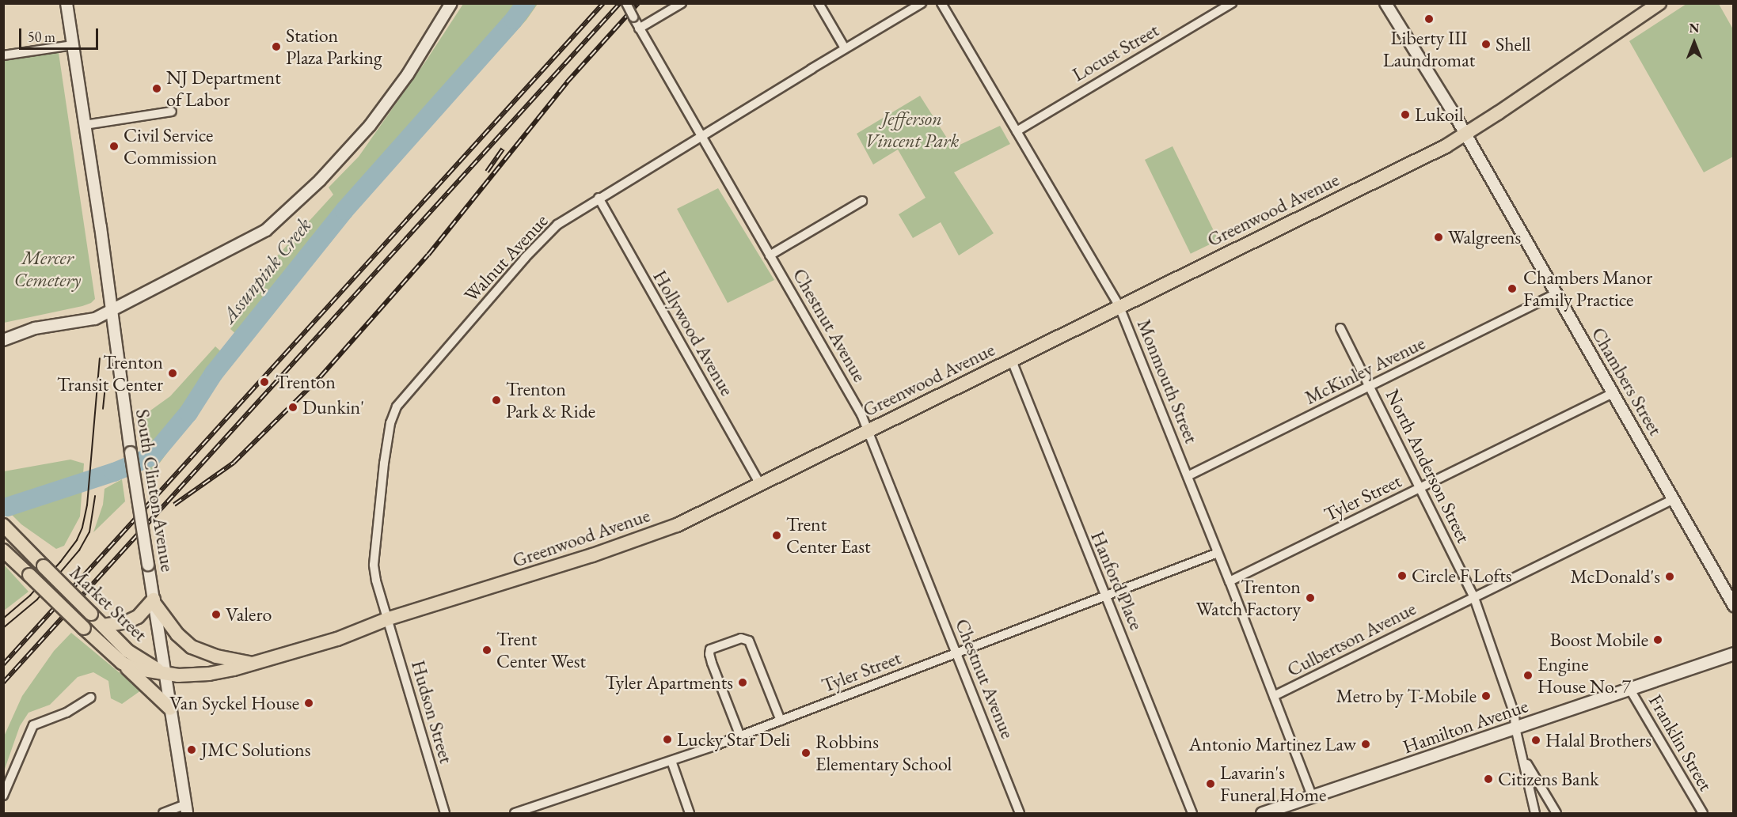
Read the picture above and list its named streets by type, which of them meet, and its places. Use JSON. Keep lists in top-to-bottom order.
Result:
{
  "streets": {
    "main road": ["Greenwood Avenue", "Market Street", "Hamilton Avenue"],
    "street": [
      "Locust Street",
      "Walnut Avenue",
      "Chestnut Avenue",
      "Hollywood Avenue",
      "McKinley Avenue",
      "Monmouth Street",
      "Chambers Street",
      "North Anderson Street",
      "South Clinton Avenue",
      "Tyler Street",
      "Hanford Place",
      "Culbertson Avenue",
      "Hudson Street",
      "Franklin Street"
    ]
  },
  "crossings": [
    ["Locust Street", "Monmouth Street"],
    ["Greenwood Avenue", "Walnut Avenue"],
    ["Greenwood Avenue", "Chestnut Avenue"],
    ["Greenwood Avenue", "Hollywood Avenue"],
    ["Greenwood Avenue", "Monmouth Street"],
    ["Greenwood Avenue", "Chambers Street"],
    ["Greenwood Avenue", "South Clinton Avenue"],
    ["Greenwood Avenue", "Hanford Place"],
    ["Greenwood Avenue", "Market Street"],
    ["Greenwood Avenue", "Hudson Street"],
    ["Walnut Avenue", "Chestnut Avenue"],
    ["Walnut Avenue", "Hollywood Avenue"],
    ["Walnut Avenue", "Hudson Street"],
    ["Chestnut Avenue", "Tyler Street"],
    ["McKinley Avenue", "Monmouth Street"],
    ["McKinley Avenue", "Chambers Street"],
    ["McKinley Avenue", "North Anderson Street"],
    ["Monmouth Street", "Tyler Street"],
    ["Monmouth Street", "Culbertson Avenue"],
    ["Monmouth Street", "Hamilton Avenue"],
    ["Chambers Street", "Tyler Street"],
    ["Chambers Street", "Culbertson Avenue"],
    ["North Anderson Street", "Tyler Street"],
    ["North Anderson Street", "Culbertson Avenue"],
    ["North Anderson Street", "Hamilton Avenue"],
    ["South Clinton Avenue", "Market Street"],
    ["Tyler Street", "Hanford Place"],
    ["Hamilton Avenue", "Franklin Street"]
  ],
  "water": ["Assunpink Creek"],
  "parks": ["Jefferson Vincent Park", "Mercer Cemetery"],
  "places": [
    "Liberty III Laundromat",
    "Shell",
    "Station Plaza Parking",
    "NJ Department of Labor",
    "Lukoil",
    "Civil Service Commission",
    "Walgreens",
    "Chambers Manor Family Practice",
    "Trenton Transit Center",
    "Trenton",
    "Trenton Park & Ride",
    "Dunkin'",
    "Trent Center East",
    "Circle F Lofts",
    "McDonald's",
    "Trenton Watch Factory",
    "Valero",
    "Boost Mobile",
    "Trent Center West",
    "Engine House No. 7",
    "Tyler Apartments",
    "Metro by T-Mobile",
    "Van Syckel House",
    "Lucky Star Deli",
    "Halal Brothers",
    "Antonio Martinez Law",
    "JMC Solutions",
    "Robbins Elementary School",
    "Citizens Bank",
    "Lavarin's Funeral Home"
  ],
  "scale_bar": "50 m",
  "north": "top"
}
